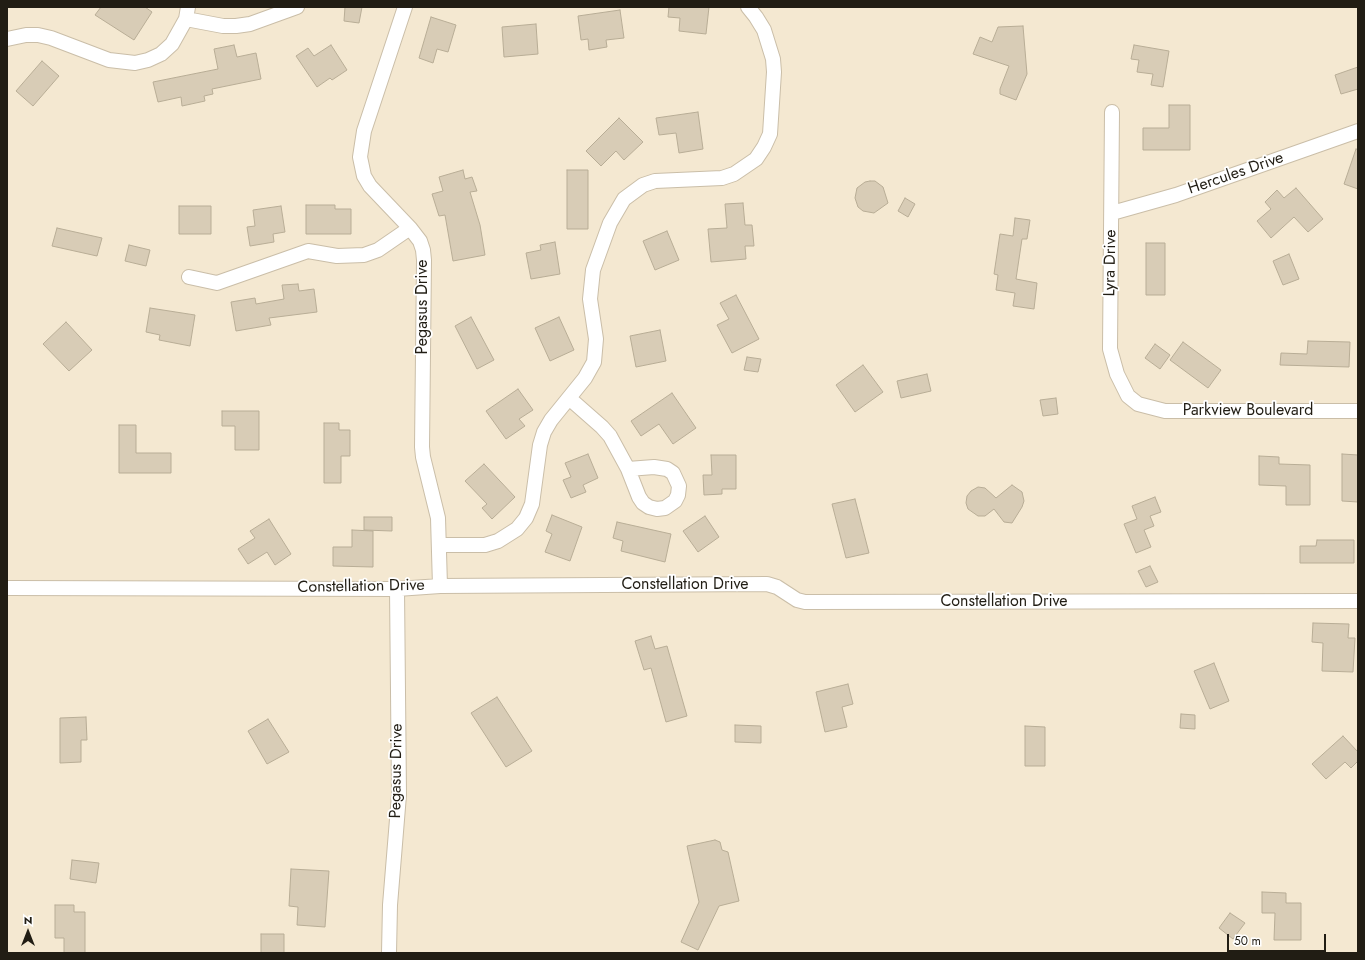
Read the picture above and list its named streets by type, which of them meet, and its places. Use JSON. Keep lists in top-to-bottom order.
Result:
{
  "streets": {
    "street": [
      "Hercules Drive",
      "Lyra Drive",
      "Pegasus Drive",
      "Parkview Boulevard",
      "Constellation Drive"
    ]
  },
  "crossings": [
    ["Hercules Drive", "Lyra Drive"],
    ["Lyra Drive", "Parkview Boulevard"],
    ["Pegasus Drive", "Constellation Drive"]
  ],
  "scale_bar": "50 m",
  "north": "top"
}
